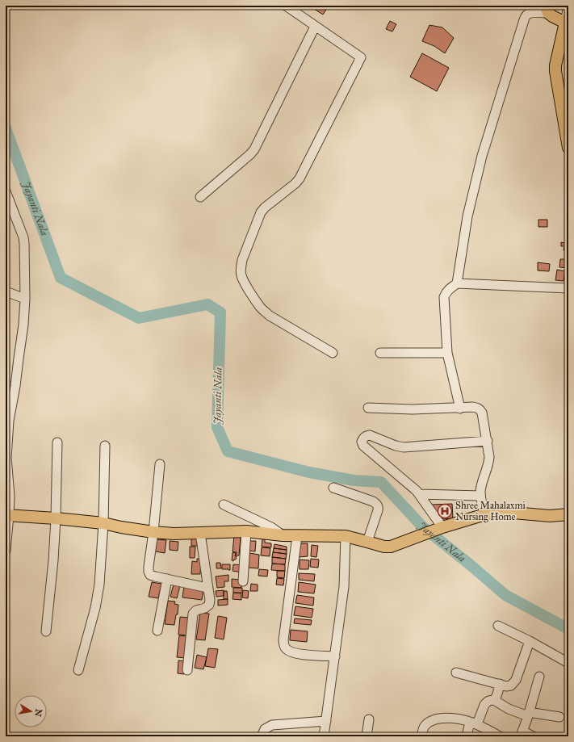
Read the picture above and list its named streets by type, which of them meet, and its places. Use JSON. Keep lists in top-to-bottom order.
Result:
{
  "water": ["Jayanti Nala"],
  "places": {
    "hospital": ["Shree Mahalaxmi Nursing Home"]
  },
  "north": "right"
}
